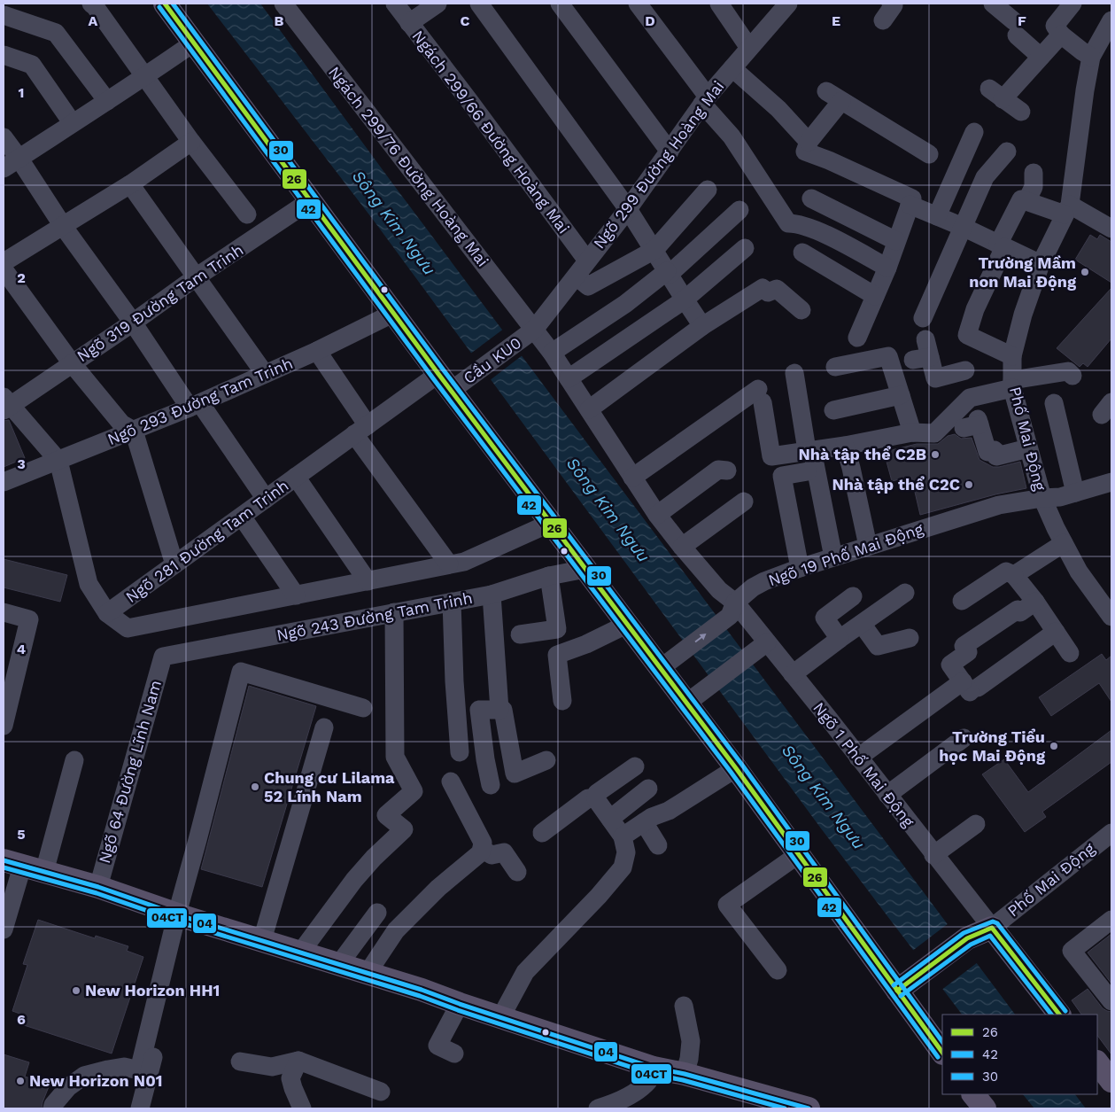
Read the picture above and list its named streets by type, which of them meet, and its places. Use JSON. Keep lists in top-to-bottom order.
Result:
{
  "streets": {
    "street": [
      "Ngách 299/66 Đường Hoàng Mai",
      "Ngõ 299 Đường Hoàng Mai",
      "Ngách 299/76 Đường Hoàng Mai",
      "Ngõ 319 Đường Tam Trinh",
      "Cầu KU0",
      "Ngõ 293 Đường Tam Trinh",
      "Phố Mai Động",
      "Ngõ 281 Đường Tam Trinh",
      "Ngõ 19 Phố Mai Động",
      "Ngõ 243 Đường Tam Trinh",
      "Ngõ 1 Phố Mai Động",
      "Ngõ 64 Đường Lĩnh Nam"
    ]
  },
  "crossings": [
    ["Ngách 299/66 Đường Hoàng Mai", "Ngõ 299 Đường Hoàng Mai"],
    ["Ngõ 299 Đường Hoàng Mai", "Ngách 299/76 Đường Hoàng Mai"],
    ["Ngõ 299 Đường Hoàng Mai", "Cầu KU0"],
    ["Ngách 299/76 Đường Hoàng Mai", "Cầu KU0"],
    ["Cầu KU0", "Ngõ 281 Đường Tam Trinh"],
    ["Phố Mai Động", "Ngõ 19 Phố Mai Động"],
    ["Phố Mai Động", "Ngõ 1 Phố Mai Động"],
    ["Ngõ 19 Phố Mai Động", "Ngõ 1 Phố Mai Động"],
    ["Ngõ 243 Đường Tam Trinh", "Ngõ 64 Đường Lĩnh Nam"]
  ],
  "water": ["Sông Kim Ngưu"],
  "places": [
    "Trường Mầm non Mai Động",
    "Nhà tập thể C2B",
    "Nhà tập thể C2C",
    "Trường Tiểu học Mai Động",
    "Chung cư Lilama 52 Lĩnh Nam",
    "New Horizon HH1",
    "New Horizon N01"
  ],
  "lines": [
    "transit line 26",
    "transit line 30",
    "transit line 42",
    "transit line 04",
    "transit line 04CT"
  ],
  "legend": ["26", "42", "30"],
  "grid": {
    "columns": [
      "A",
      "B",
      "C",
      "D",
      "E",
      "F"
    ],
    "rows": [
      "1",
      "2",
      "3",
      "4",
      "5",
      "6"
    ]
  }
}
